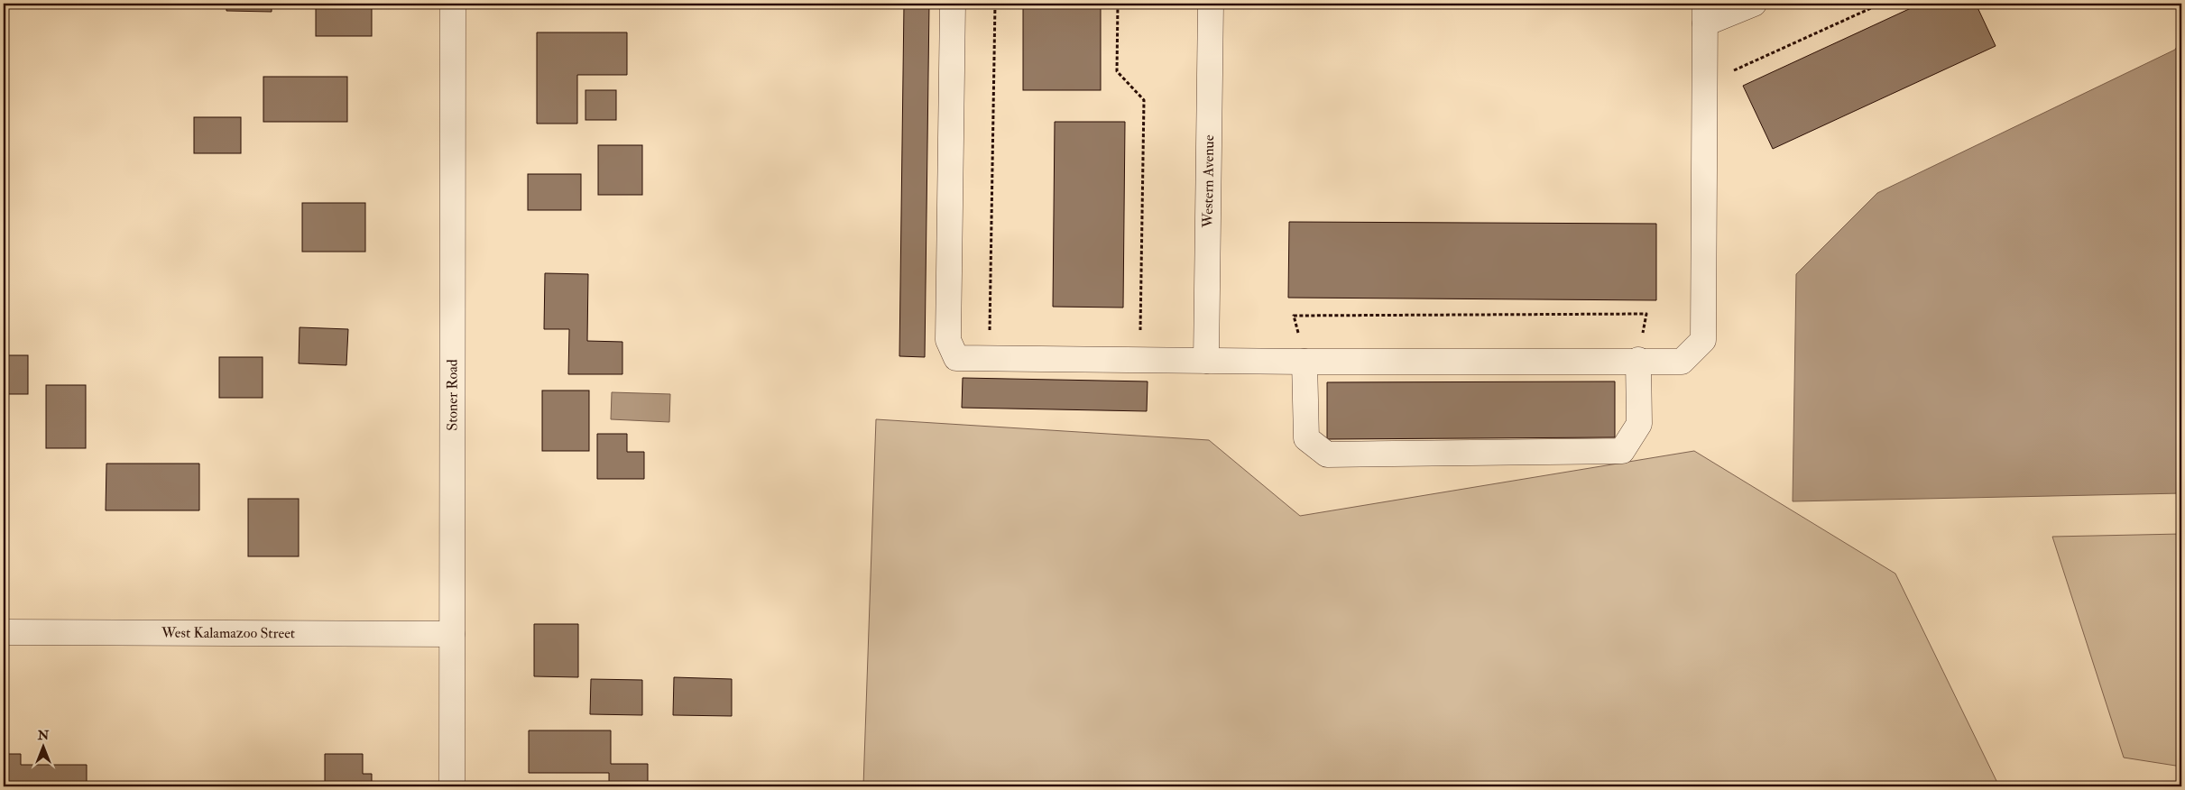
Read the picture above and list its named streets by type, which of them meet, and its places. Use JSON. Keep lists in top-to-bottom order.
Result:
{
  "streets": {
    "street": ["Western Avenue", "Stoner Road", "West Kalamazoo Street"]
  },
  "crossings": [
    ["Stoner Road", "West Kalamazoo Street"]
  ],
  "north": "top"
}
